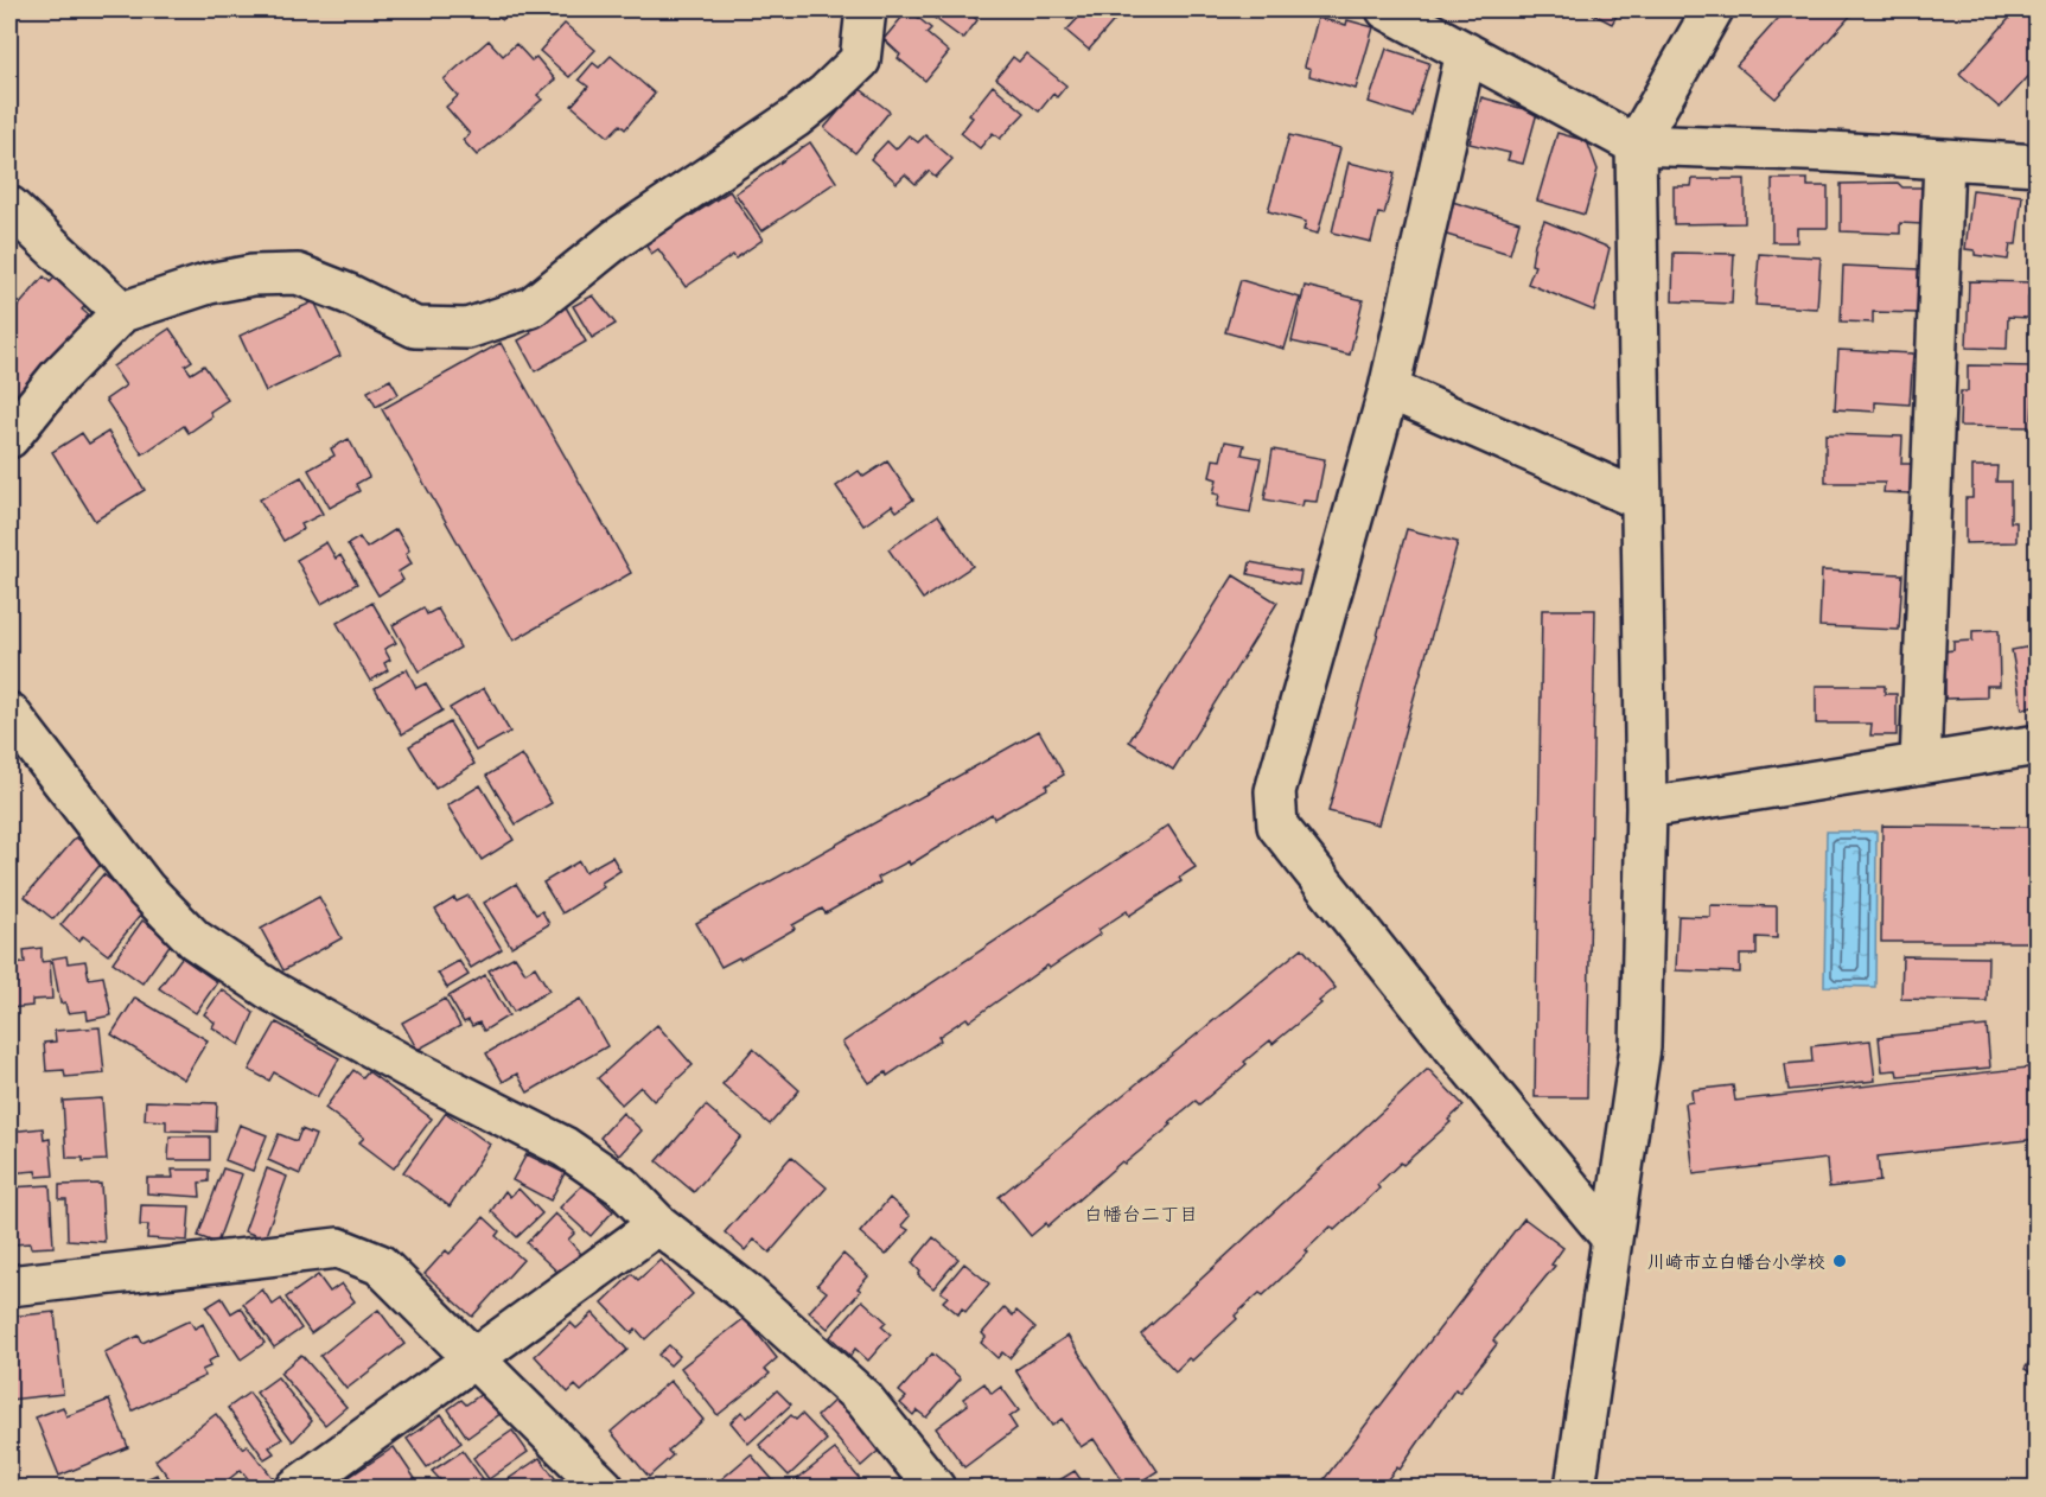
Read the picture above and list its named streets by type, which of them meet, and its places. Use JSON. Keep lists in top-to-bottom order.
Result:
{
  "districts": ["白幡台二丁目"],
  "places": ["川崎市立白幡台小学校"]
}
